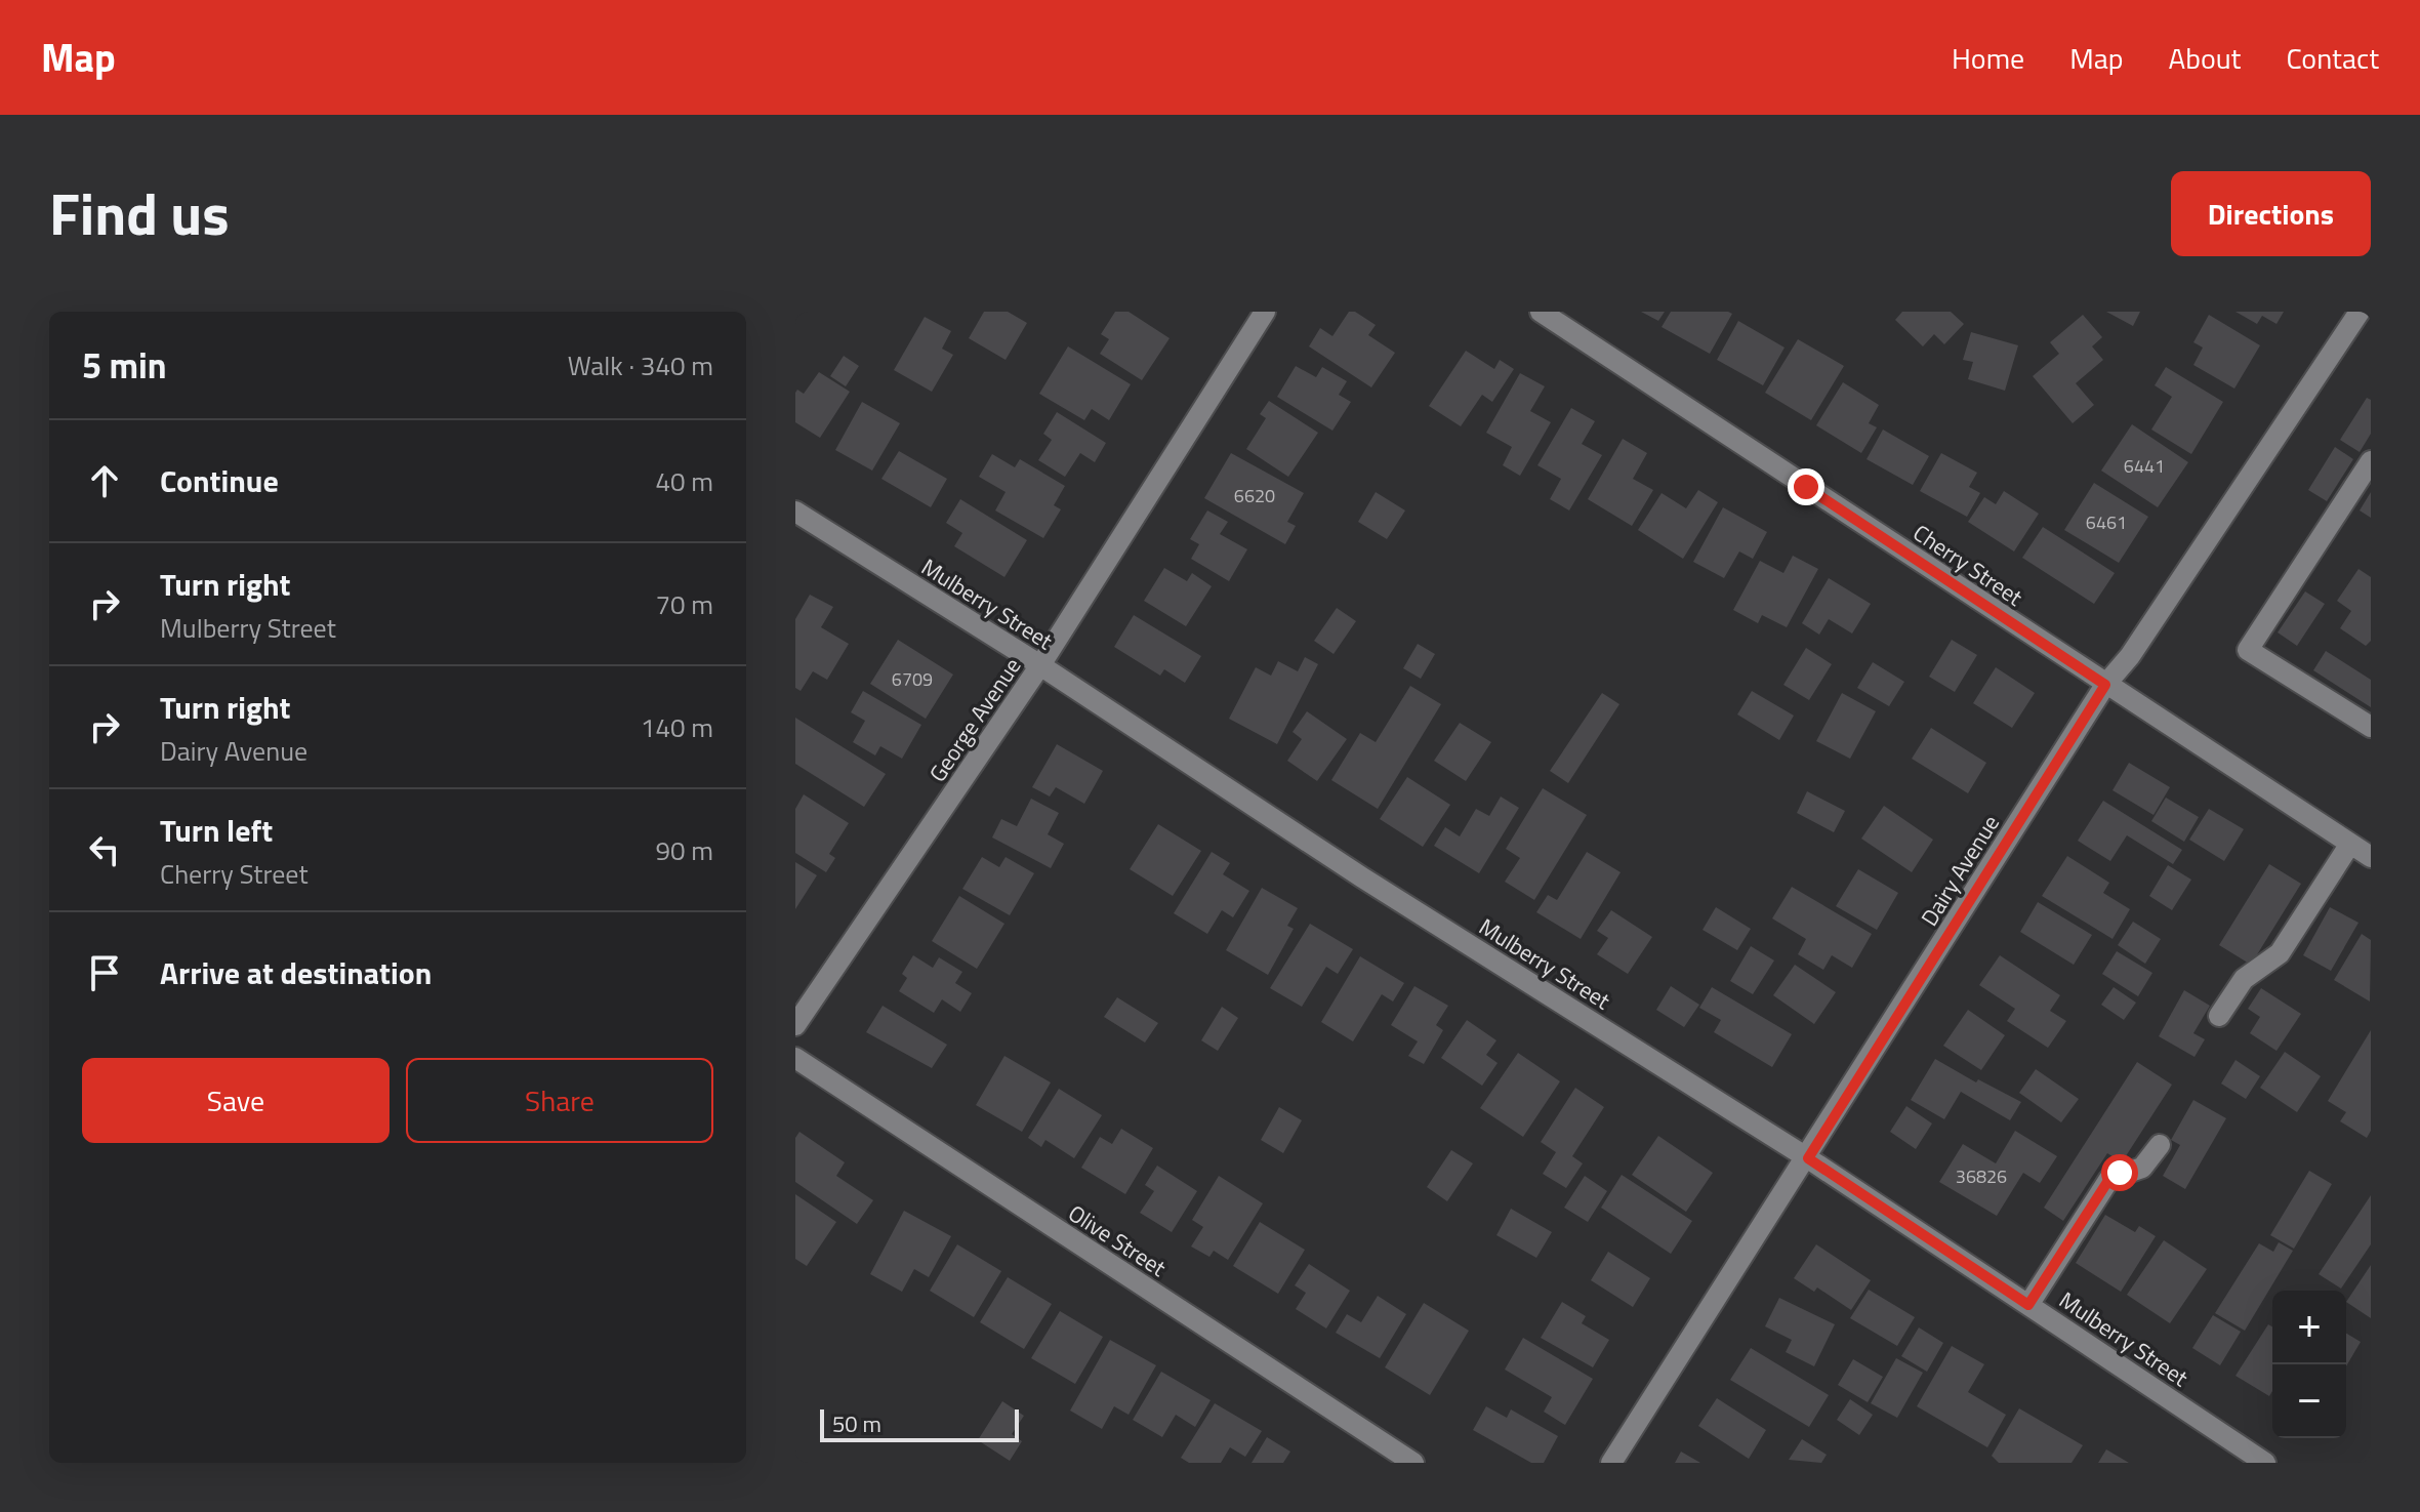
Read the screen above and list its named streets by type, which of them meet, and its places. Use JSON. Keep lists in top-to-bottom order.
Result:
{
  "streets": {
    "street": [
      "Cherry Street",
      "Mulberry Street",
      "George Avenue",
      "Dairy Avenue",
      "Olive Street"
    ]
  },
  "crossings": [
    ["Cherry Street", "Dairy Avenue"],
    ["Mulberry Street", "George Avenue"],
    ["Mulberry Street", "Dairy Avenue"]
  ],
  "house_numbers": [
    "6441",
    "6620",
    "6461",
    "6709",
    "36826"
  ],
  "scale_bar": "50 m",
  "page": {
    "header": "Map",
    "nav": [
      "Home",
      "Map",
      "About",
      "Contact"
    ],
    "title": "Find us",
    "buttons": [
      "Directions",
      ["Save", "Share"]
    ],
    "heading": ["5 min", "Walk · 340 m"],
    "list": [
      ["Continue", "40 m"],
      ["Turn right", "Mulberry Street", "70 m"],
      ["Turn right", "Dairy Avenue", "140 m"],
      ["Turn left", "Cherry Street", "90 m"],
      "Arrive at destination"
    ],
    "map_buttons": ["+", "−"],
    "scale": "50 m"
  }
}
